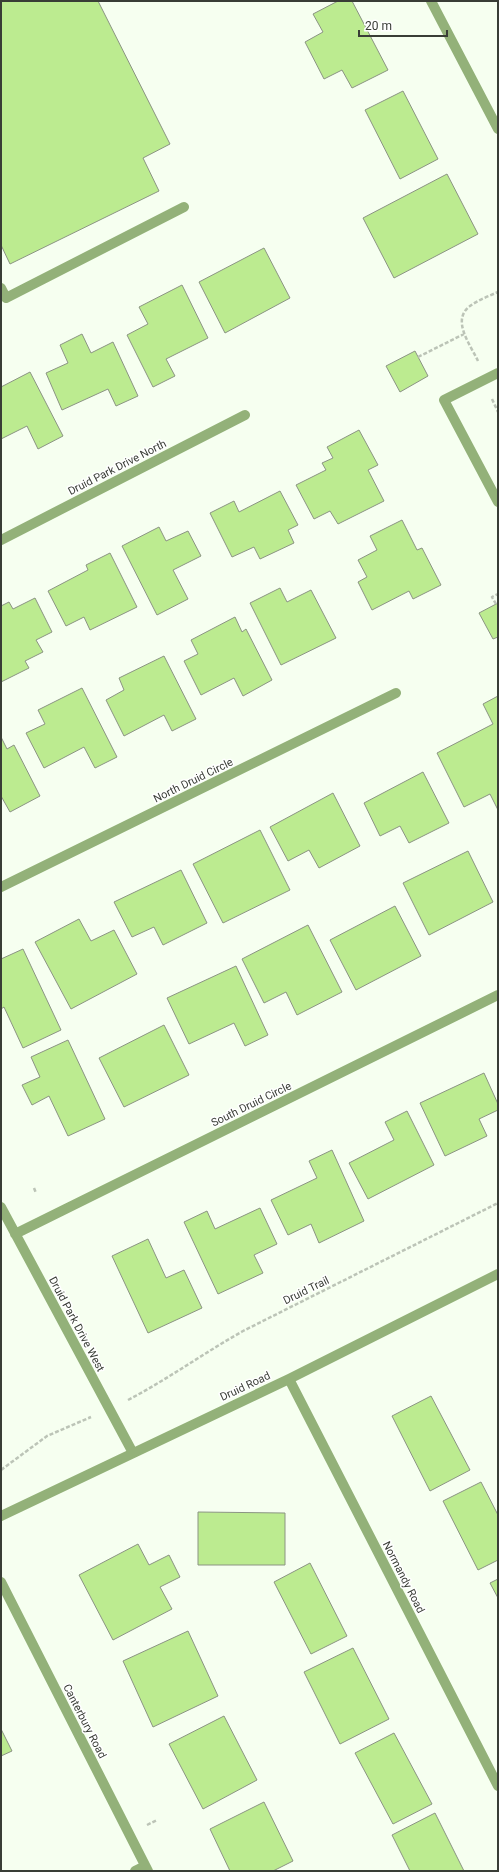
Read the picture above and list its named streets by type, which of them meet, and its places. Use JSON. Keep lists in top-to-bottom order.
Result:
{
  "streets": {
    "street": [
      "Druid Park Drive North",
      "North Druid Circle",
      "South Druid Circle",
      "Druid Park Drive West",
      "Druid Road",
      "Normandy Road",
      "Canterbury Road"
    ],
    "path": ["Druid Trail"]
  },
  "crossings": [
    ["South Druid Circle", "Druid Park Drive West"],
    ["Druid Park Drive West", "Druid Road"],
    ["Druid Road", "Normandy Road"]
  ],
  "scale_bar": "20 m"
}
